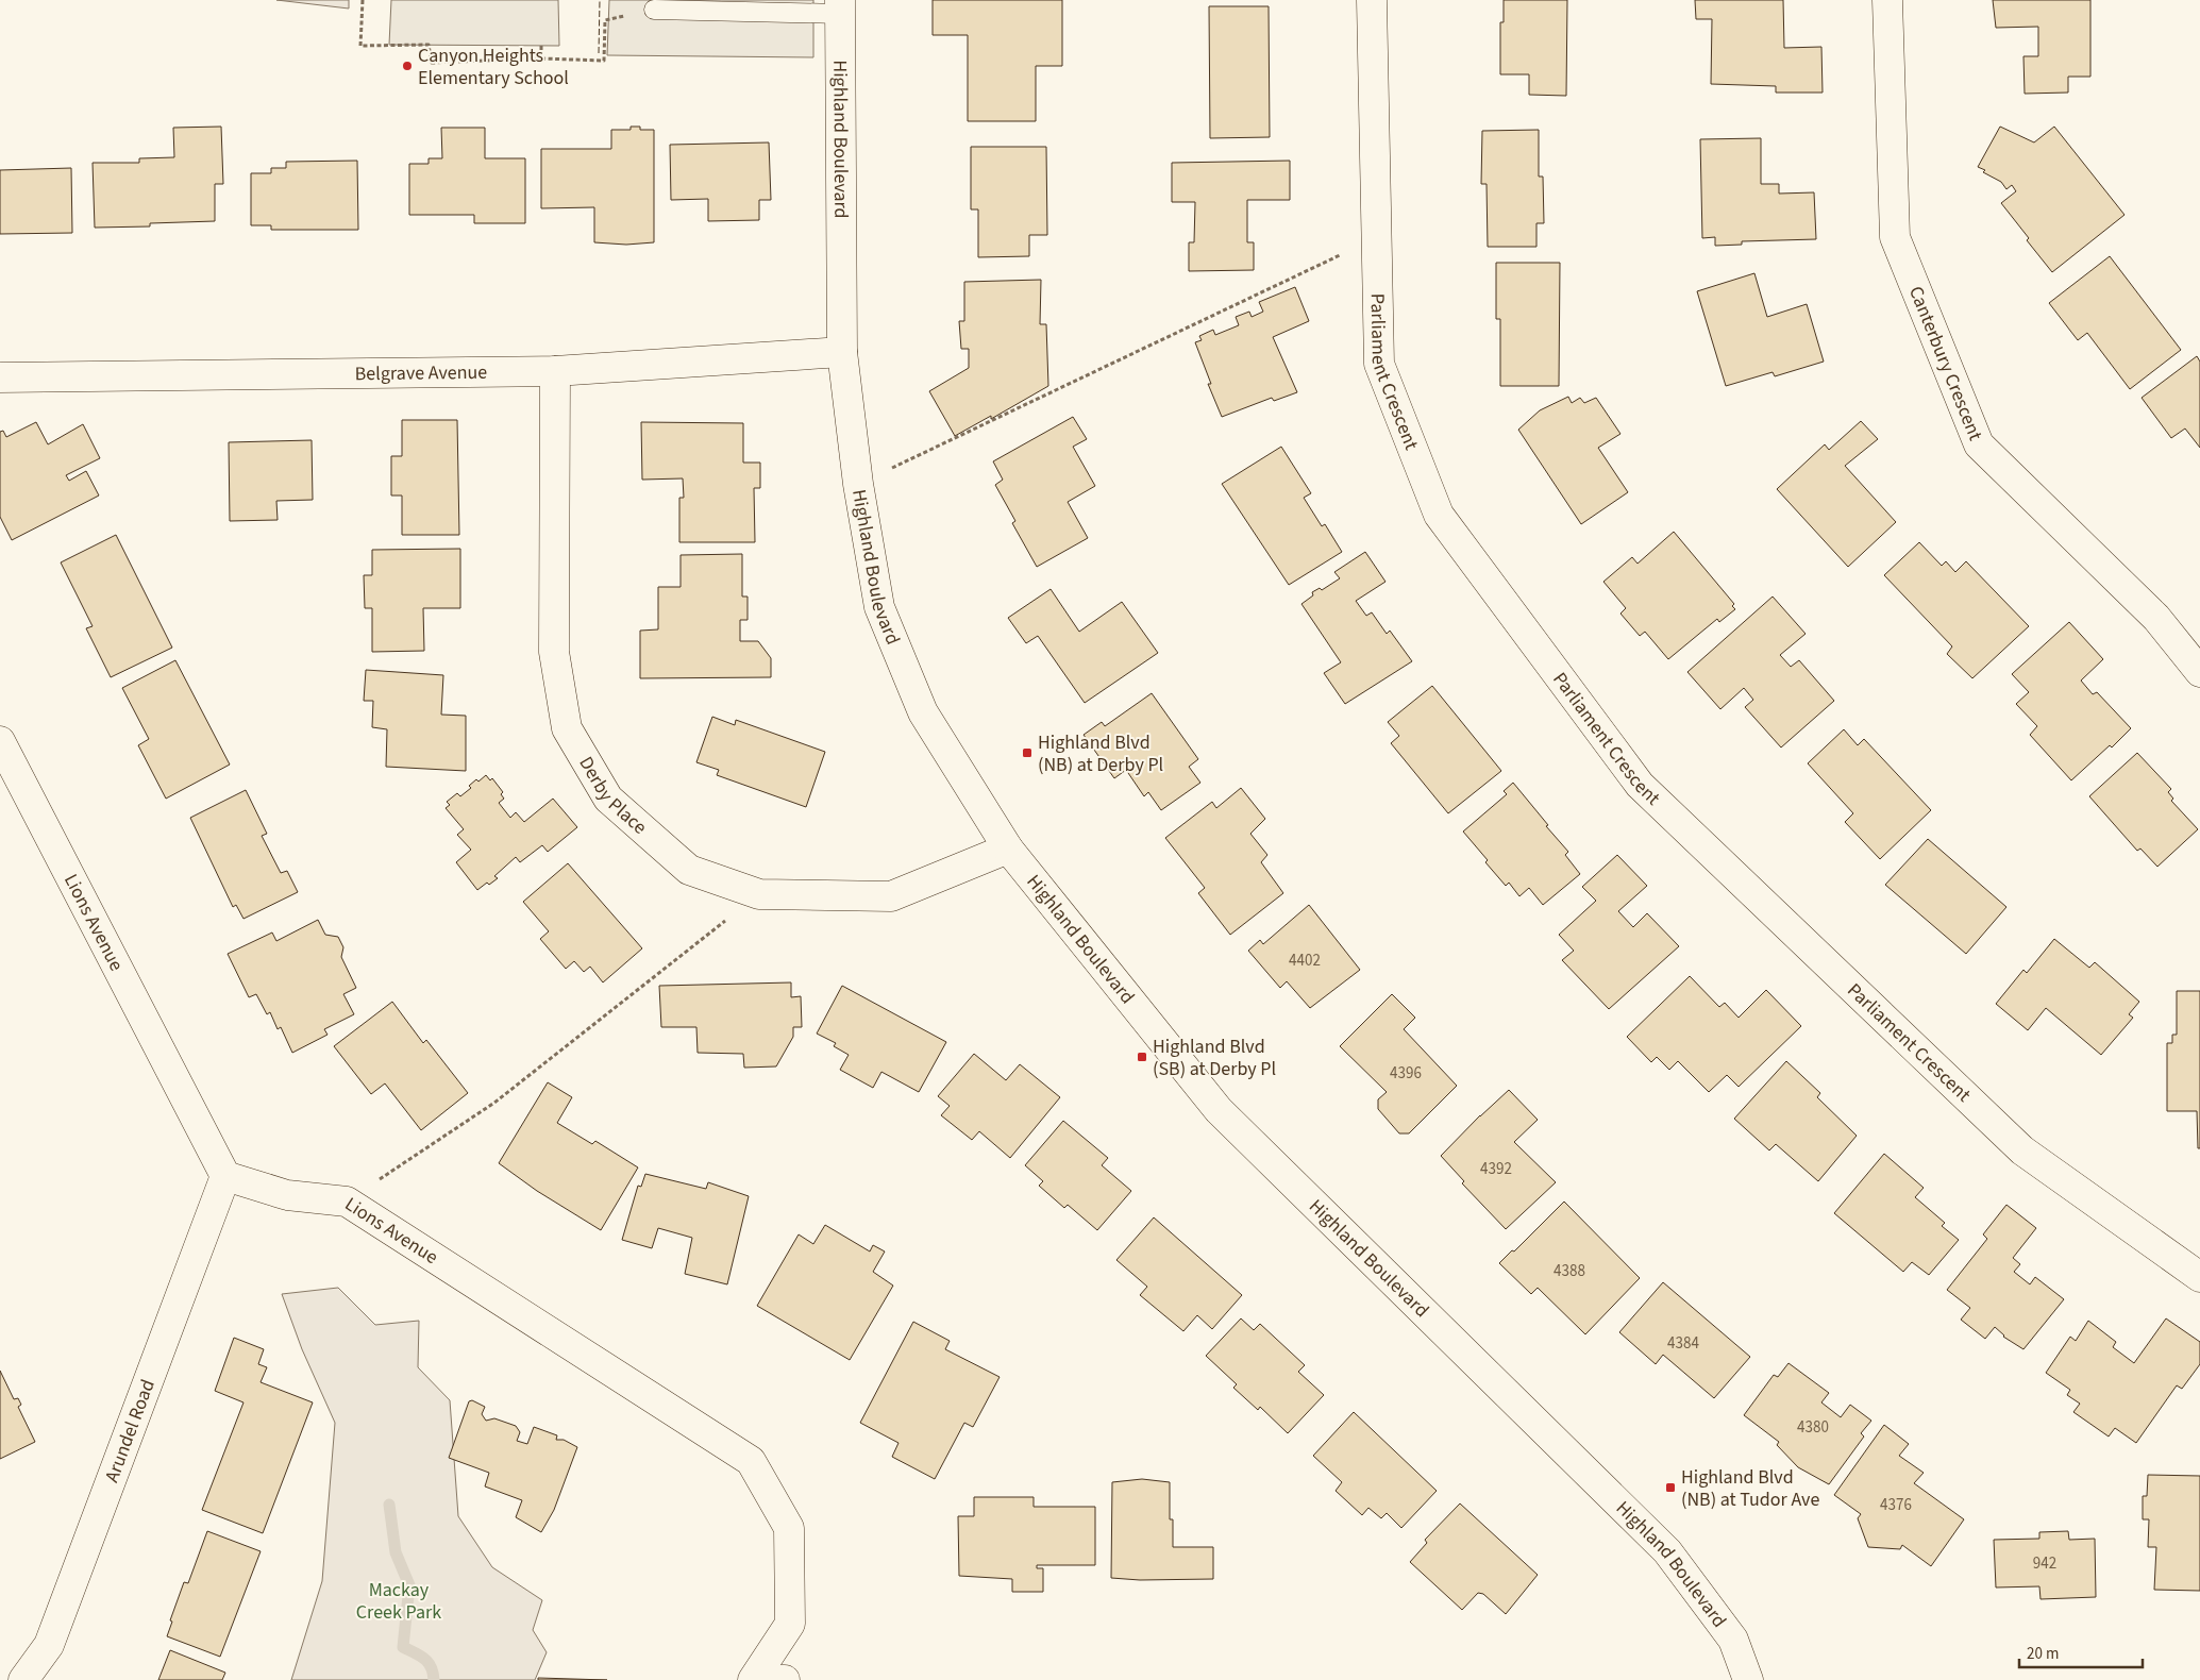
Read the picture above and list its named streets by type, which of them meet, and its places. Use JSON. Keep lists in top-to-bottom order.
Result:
{
  "streets": {
    "street": [
      "Highland Boulevard",
      "Canterbury Crescent",
      "Parliament Crescent",
      "Belgrave Avenue",
      "Derby Place",
      "Lions Avenue",
      "Arundel Road"
    ]
  },
  "crossings": [
    ["Highland Boulevard", "Belgrave Avenue"],
    ["Highland Boulevard", "Derby Place"],
    ["Belgrave Avenue", "Derby Place"],
    ["Lions Avenue", "Arundel Road"]
  ],
  "parks": ["Mackay Creek Park"],
  "places": {
    "other": ["Canyon Heights Elementary School"],
    "transit": ["Highland Blvd (NB) at Derby Pl", "Highland Blvd (SB) at Derby Pl", "Highland Blvd (NB) at Tudor Ave"]
  },
  "house_numbers": [
    "4402",
    "4396",
    "4392",
    "4388",
    "4384",
    "4380",
    "4376",
    "942"
  ],
  "scale_bar": "20 m"
}
